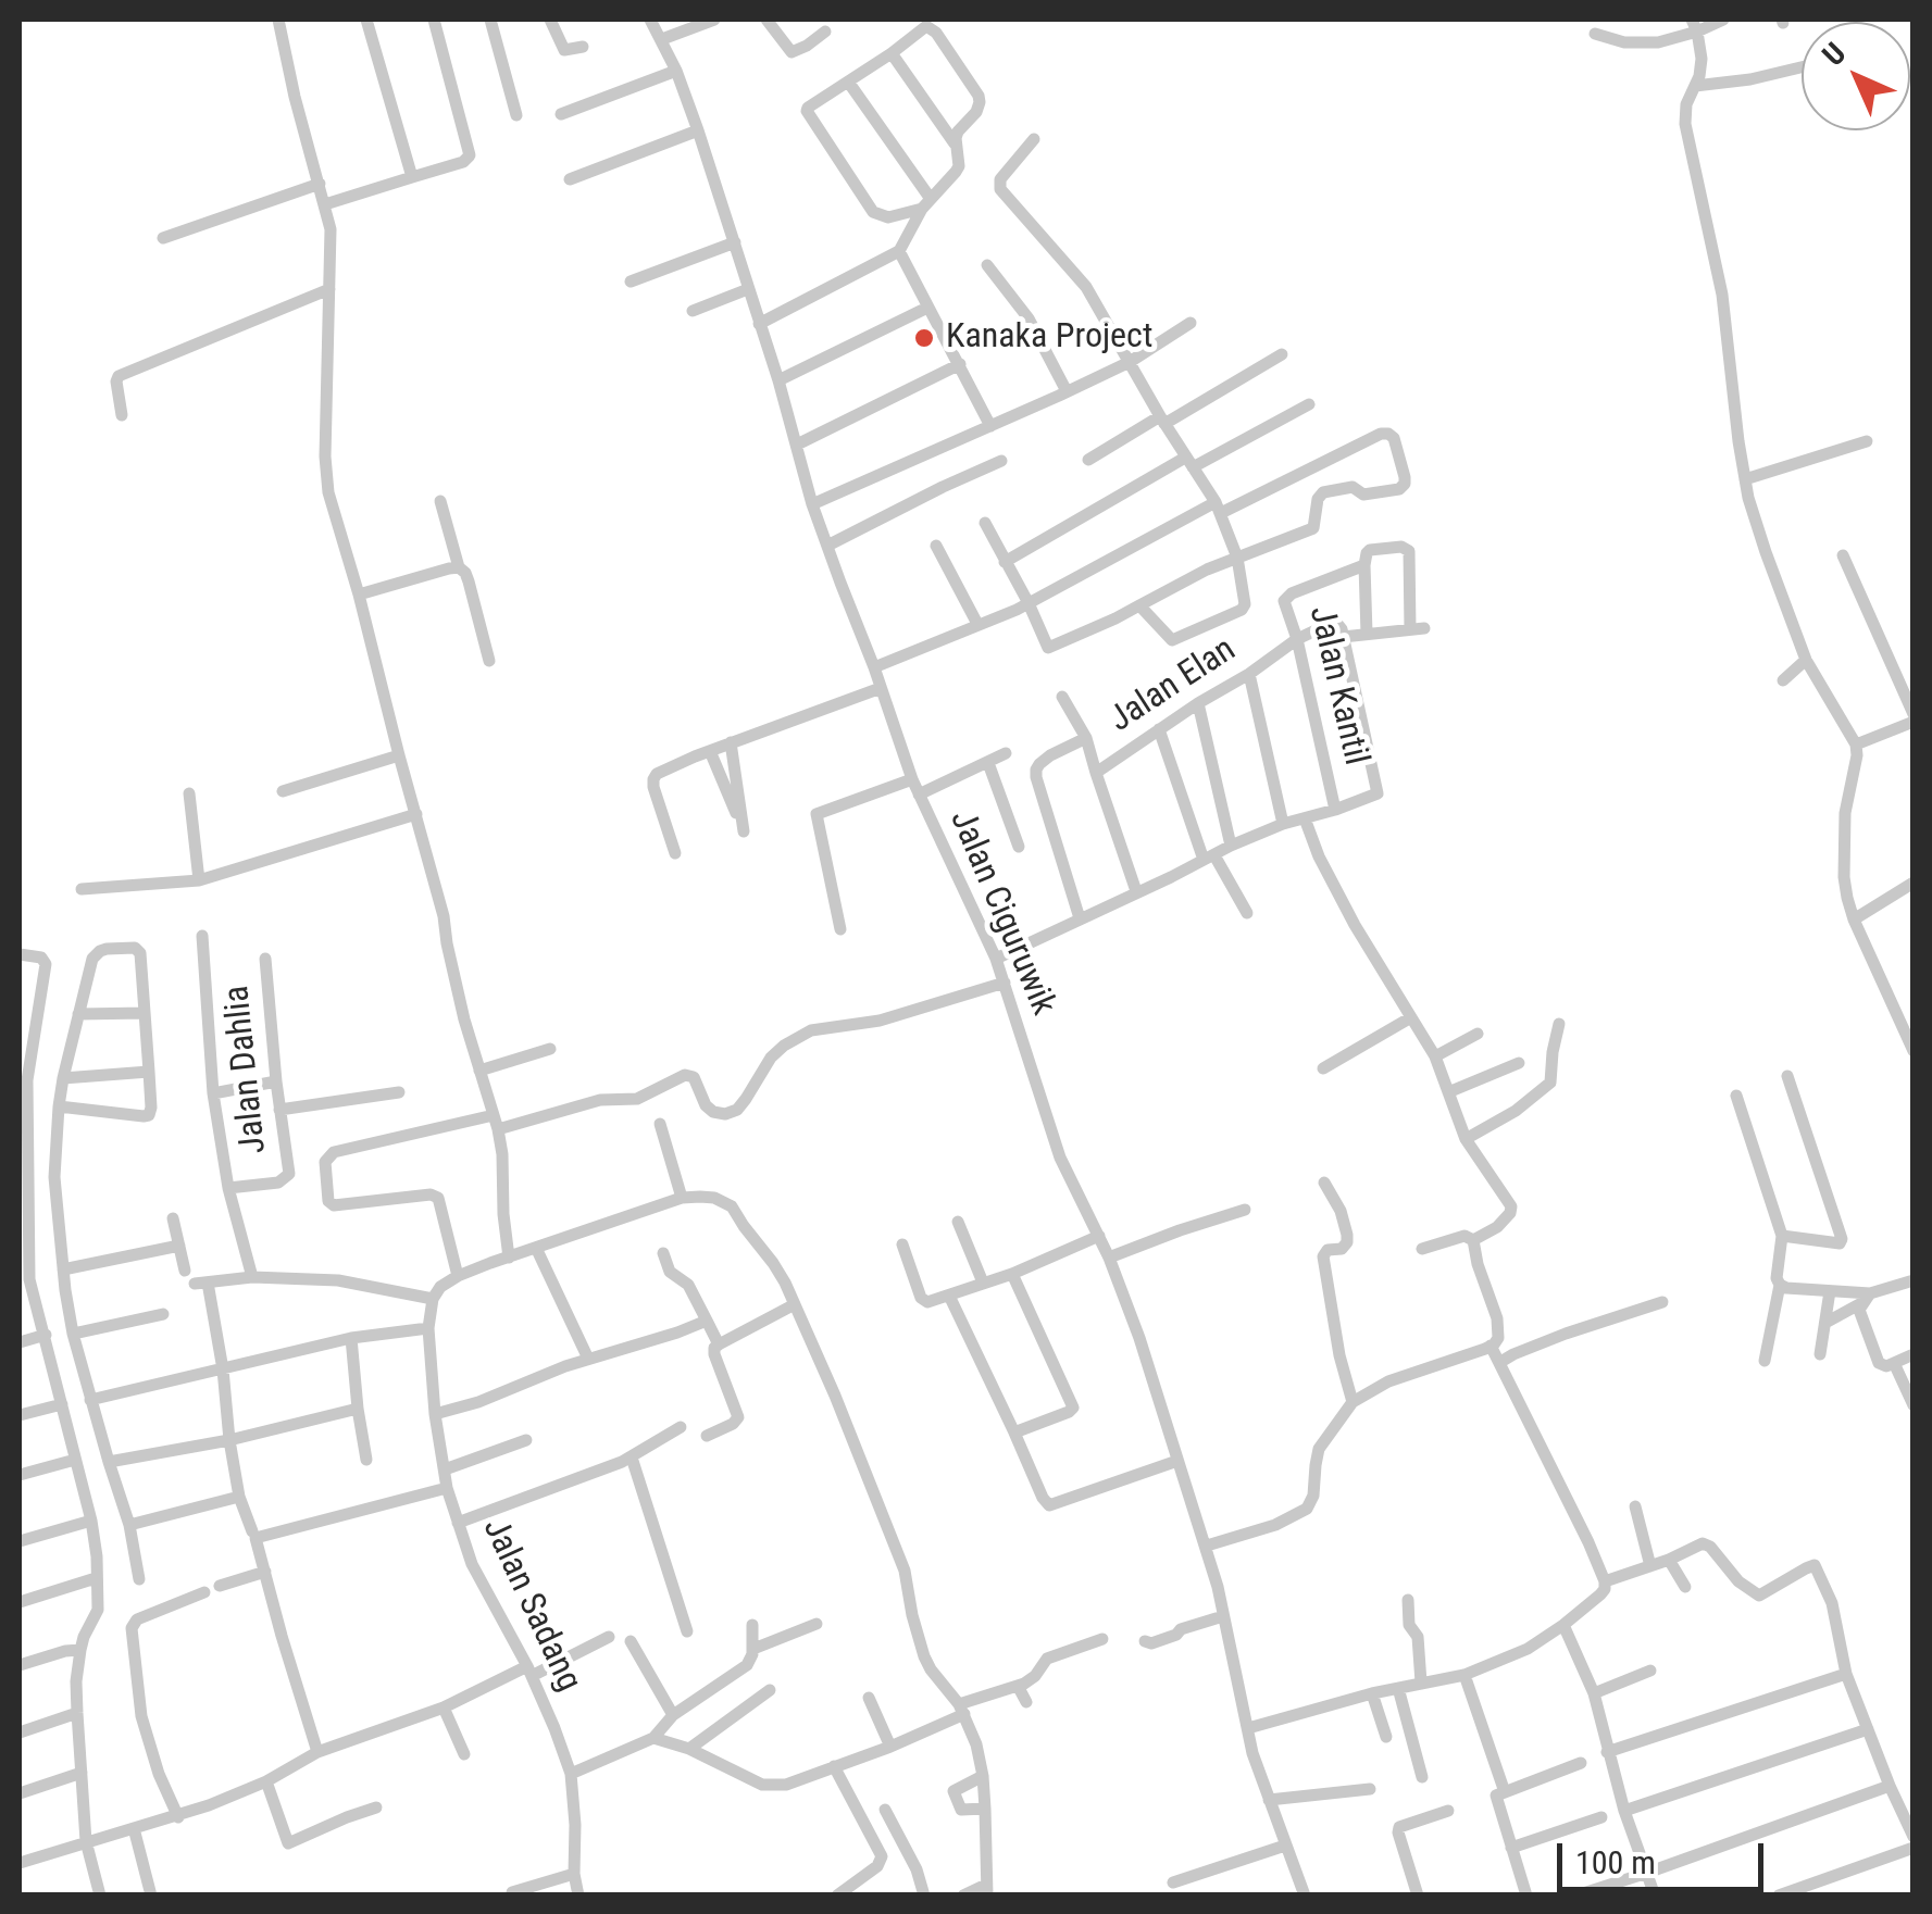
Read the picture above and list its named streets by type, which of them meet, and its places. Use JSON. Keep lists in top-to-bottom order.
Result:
{
  "streets": {
    "street": [
      "Jalan Elan",
      "Jalan Kantil",
      "Jalan Ciguruwik",
      "Jalan Dahlia",
      "Jalan Sadang"
    ]
  },
  "crossings": [
    ["Jalan Elan", "Jalan Kantil"]
  ],
  "places": ["Kanaka Project"],
  "scale_bar": "100 m",
  "north": "top left"
}
